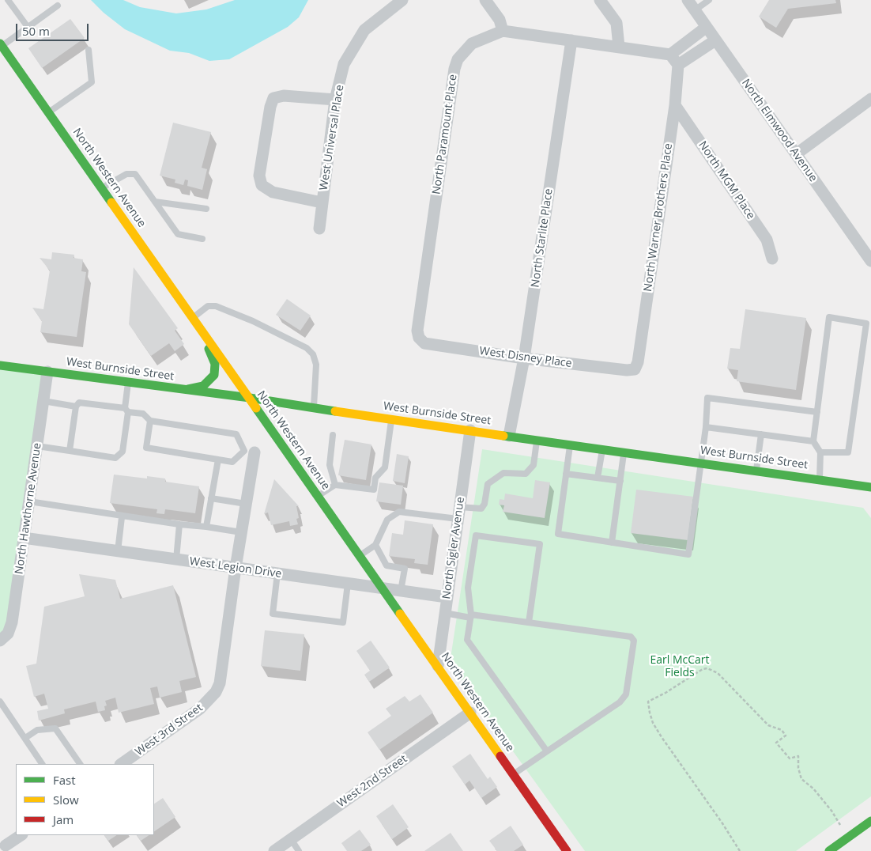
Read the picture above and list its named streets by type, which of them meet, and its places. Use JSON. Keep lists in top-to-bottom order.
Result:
{
  "streets": {
    "street": [
      "North Elmwood Avenue",
      "North Paramount Place",
      "West Universal Place",
      "North Western Avenue",
      "North MGM Place",
      "North Warner Brothers Place",
      "North Starlite Place",
      "West Disney Place",
      "West Burnside Street",
      "North Hawthorne Avenue",
      "North Sigler Avenue",
      "West Legion Drive",
      "West 3rd Street",
      "West 2nd Street"
    ]
  },
  "crossings": [
    ["North Paramount Place", "West Disney Place"],
    ["North Western Avenue", "West Burnside Street"],
    ["North Western Avenue", "North Sigler Avenue"],
    ["North Western Avenue", "West Legion Drive"],
    ["North Western Avenue", "West 2nd Street"],
    ["North MGM Place", "North Warner Brothers Place"],
    ["North Warner Brothers Place", "West Disney Place"],
    ["North Starlite Place", "West Disney Place"],
    ["North Starlite Place", "West Burnside Street"],
    ["West Burnside Street", "North Hawthorne Avenue"],
    ["West Burnside Street", "North Sigler Avenue"],
    ["North Hawthorne Avenue", "West Legion Drive"],
    ["North Sigler Avenue", "West Legion Drive"],
    ["West Legion Drive", "West 3rd Street"]
  ],
  "parks": ["Earl McCart Fields"],
  "legend": ["Fast", "Slow", "Jam"],
  "scale_bar": "50 m"
}
